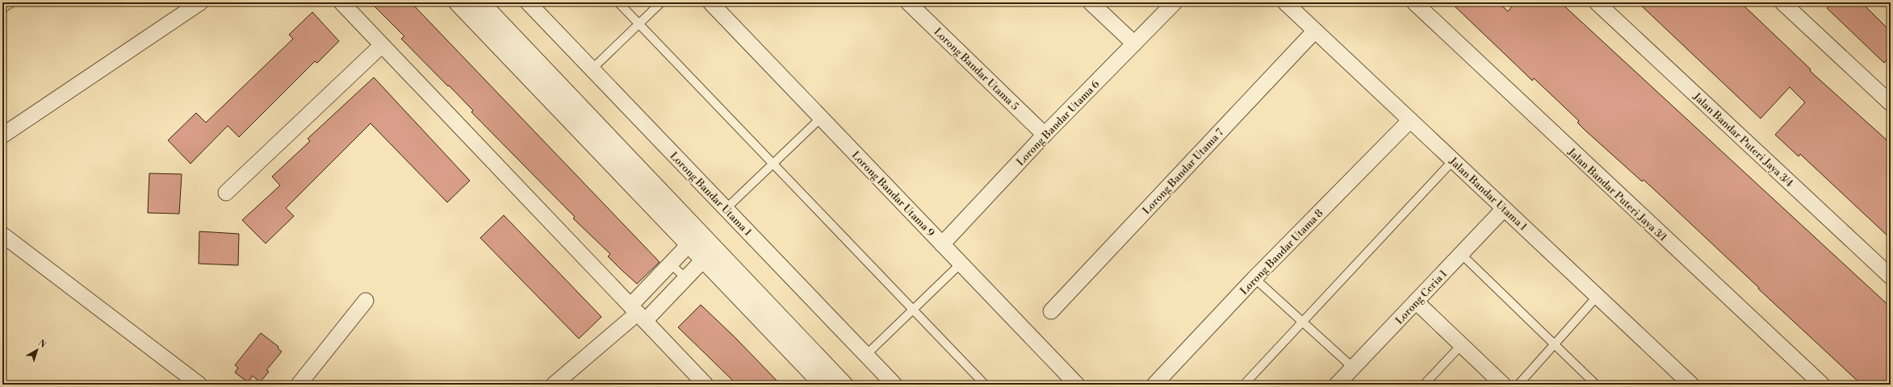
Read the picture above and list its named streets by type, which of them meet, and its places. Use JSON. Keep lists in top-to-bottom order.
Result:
{
  "streets": {
    "street": [
      "Lorong Bandar Utama 5",
      "Lorong Bandar Utama 6",
      "Jalan Bandar Puteri Jaya 3/4",
      "Lorong Bandar Utama 7",
      "Lorong Bandar Utama 1",
      "Lorong Bandar Utama 9",
      "Jalan Bandar Utama 1",
      "Jalan Bandar Puteri Jaya 3/1",
      "Lorong Bandar Utama 8",
      "Lorong Ceria 1"
    ]
  },
  "crossings": [
    ["Lorong Bandar Utama 5", "Lorong Bandar Utama 6"],
    ["Lorong Bandar Utama 6", "Lorong Bandar Utama 9"],
    ["Lorong Bandar Utama 7", "Jalan Bandar Utama 1"],
    ["Jalan Bandar Utama 1", "Lorong Bandar Utama 8"],
    ["Jalan Bandar Utama 1", "Lorong Ceria 1"]
  ],
  "north": "top right"
}
